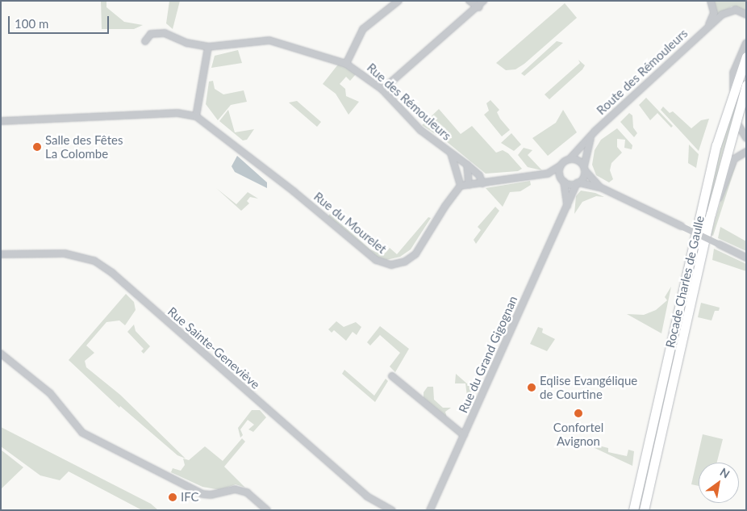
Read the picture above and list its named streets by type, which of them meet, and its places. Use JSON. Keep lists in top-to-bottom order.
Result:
{
  "streets": {
    "main road": ["Rocade Charles de Gaulle"],
    "street": [
      "Route des Rémouleurs",
      "Rue des Rémouleurs",
      "Rue du Mourelet",
      "Rue Sainte-Geneviève",
      "Rue du Grand Gigognan"
    ]
  },
  "crossings": [
    ["Route des Rémouleurs", "Rue du Grand Gigognan"],
    ["Rue des Rémouleurs", "Rue du Mourelet"]
  ],
  "places": [
    "Salle des Fêtes La Colombe",
    "Eqlise Evangélique de Courtine",
    "Confortel Avignon",
    "IFC"
  ],
  "scale_bar": "100 m",
  "north": "top right"
}
